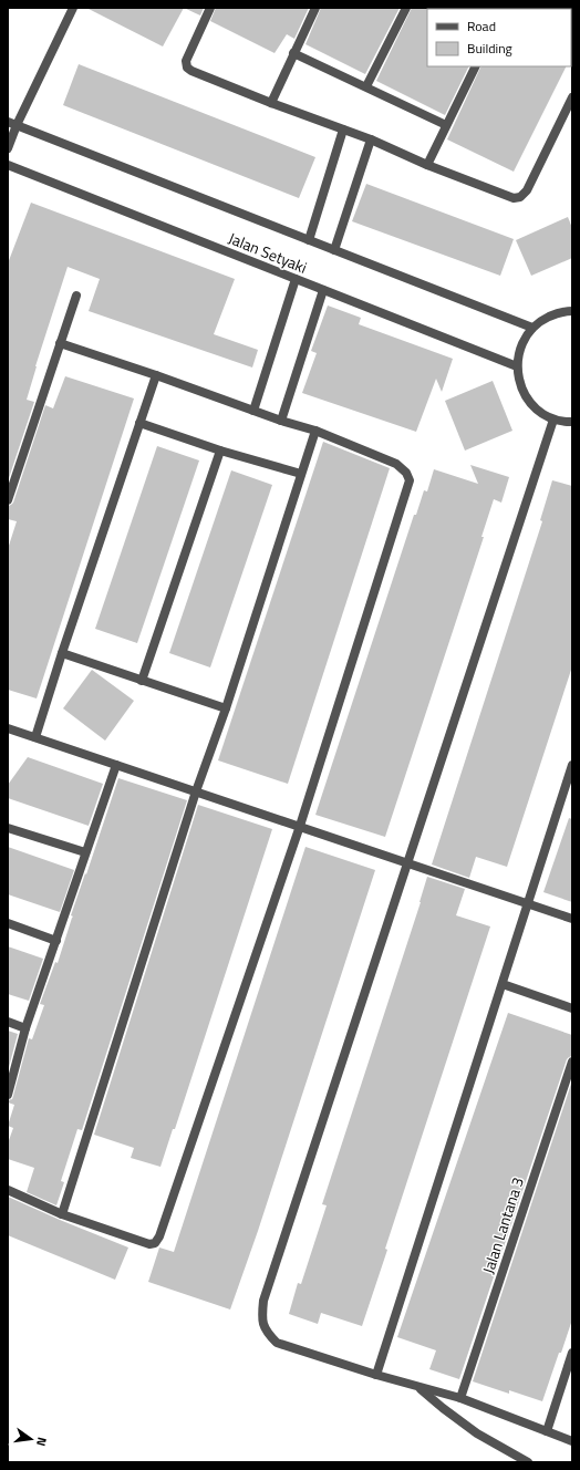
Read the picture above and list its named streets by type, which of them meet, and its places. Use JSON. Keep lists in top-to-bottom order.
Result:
{
  "streets": {
    "street": ["Jalan Setyaki", "Jalan Lantana 3"]
  },
  "legend": ["Road", "Building"],
  "north": "right"
}
